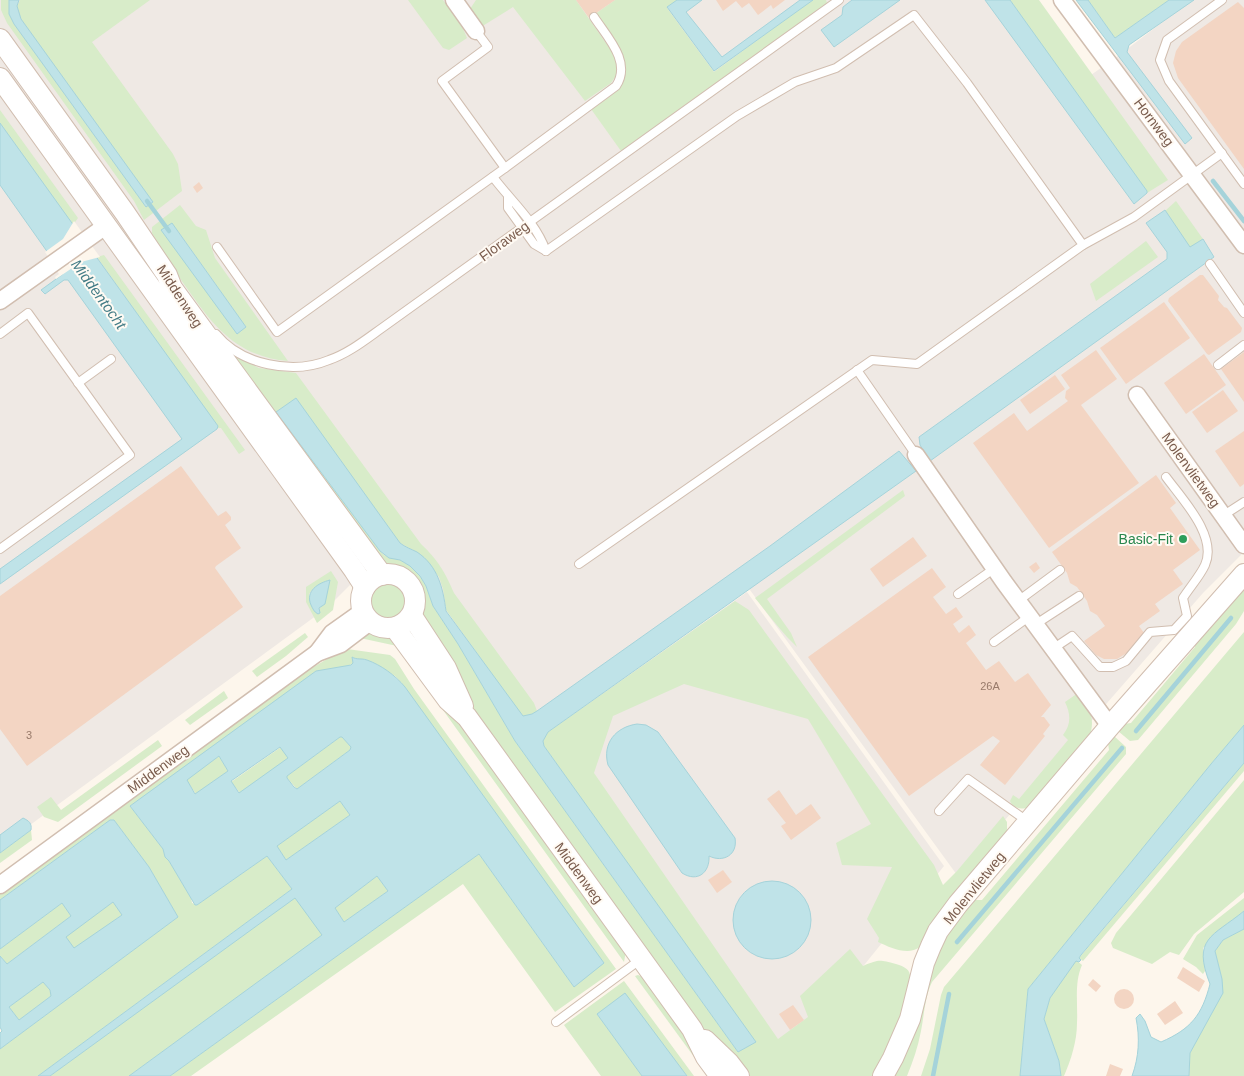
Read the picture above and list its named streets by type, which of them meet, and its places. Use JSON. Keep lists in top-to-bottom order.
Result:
{
  "streets": {
    "street": ["Hornweg", "Middenweg", "Molenvlietweg"],
    "lane": ["Floraweg"]
  },
  "crossings": [
    ["Floraweg", "Middenweg"]
  ],
  "water": ["Middentocht"],
  "places": ["Basic-Fit"],
  "house_numbers": ["26A", "3"]
}
